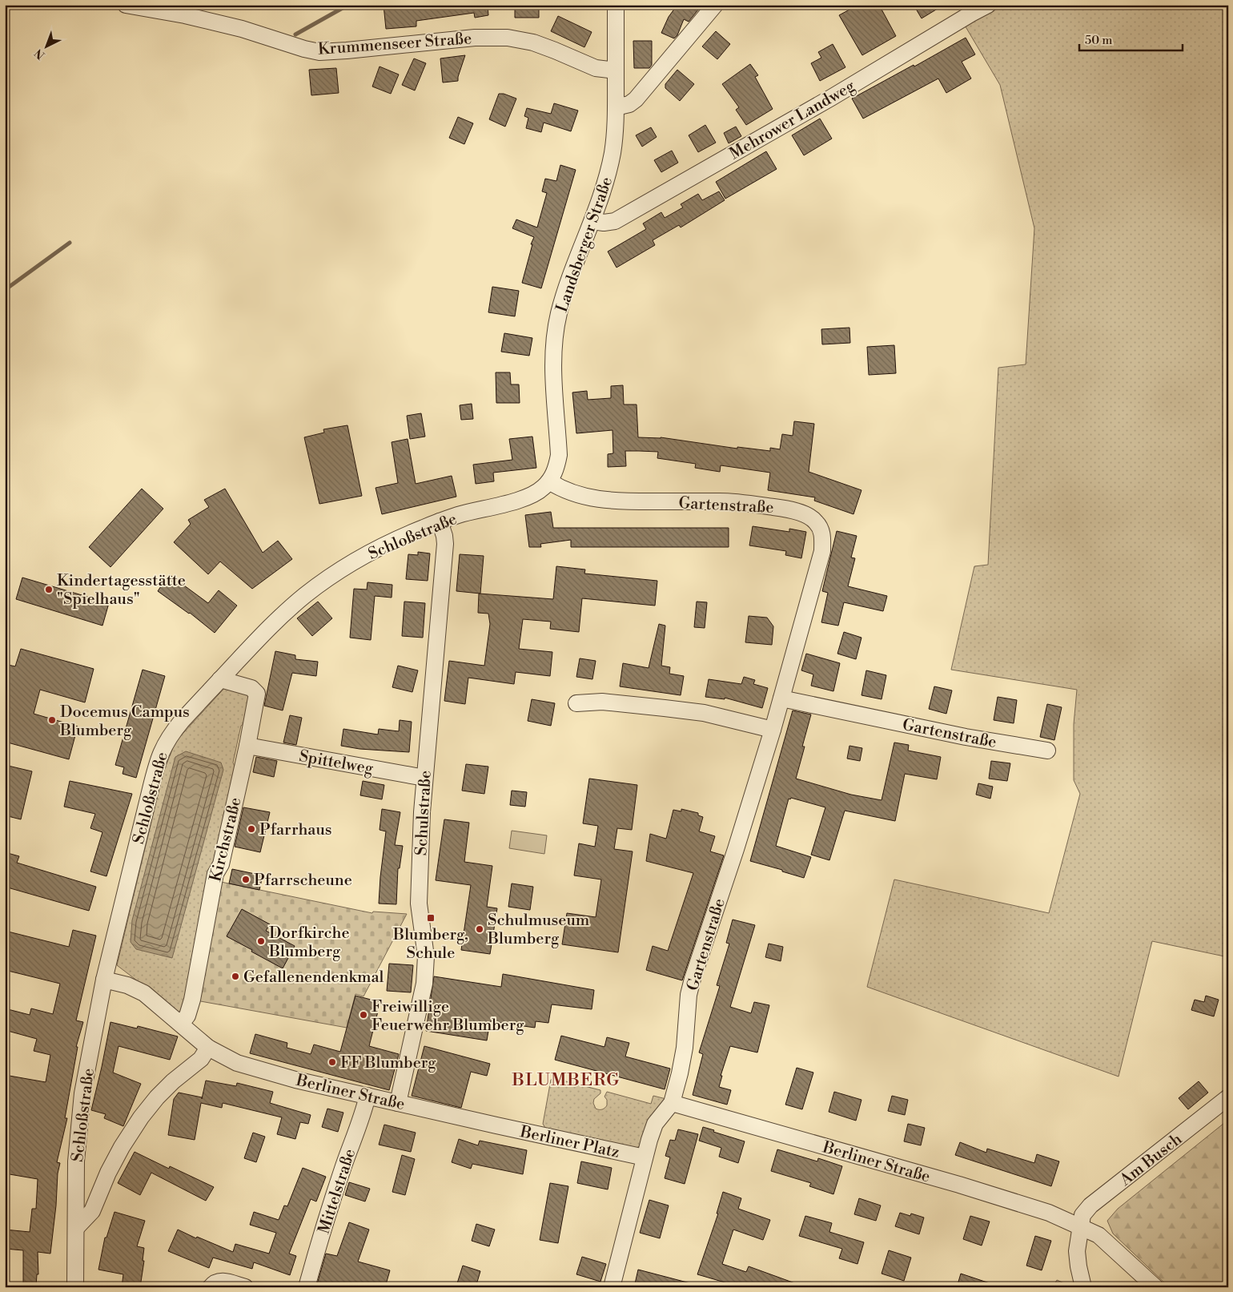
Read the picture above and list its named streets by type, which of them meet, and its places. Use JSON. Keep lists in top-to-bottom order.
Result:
{
  "streets": {
    "street": [
      "Krummenseer Straße",
      "Mehrower Landweg",
      "Landsberger Straße",
      "Gartenstraße",
      "Schloßstraße",
      "Spittelweg",
      "Schulstraße",
      "Kirchstraße",
      "Berliner Straße",
      "Berliner Platz",
      "Am Busch",
      "Mittelstraße"
    ]
  },
  "crossings": [
    ["Krummenseer Straße", "Landsberger Straße"],
    ["Mehrower Landweg", "Landsberger Straße"],
    ["Landsberger Straße", "Gartenstraße"],
    ["Landsberger Straße", "Schloßstraße"],
    ["Gartenstraße", "Schloßstraße"],
    ["Gartenstraße", "Berliner Straße"],
    ["Gartenstraße", "Berliner Platz"],
    ["Schloßstraße", "Schulstraße"],
    ["Schloßstraße", "Kirchstraße"],
    ["Schloßstraße", "Berliner Straße"],
    ["Spittelweg", "Schulstraße"],
    ["Spittelweg", "Kirchstraße"],
    ["Schulstraße", "Berliner Straße"],
    ["Kirchstraße", "Berliner Straße"],
    ["Berliner Straße", "Berliner Platz"],
    ["Berliner Straße", "Am Busch"],
    ["Berliner Straße", "Mittelstraße"]
  ],
  "districts": ["BLUMBERG"],
  "places": {
    "other": [
      "Kindertagesstätte \"Spielhaus\"",
      "Docemus Campus Blumberg",
      "Pfarrhaus",
      "Pfarrscheune",
      "Schulmuseum Blumberg",
      "Dorfkirche Blumberg",
      "Gefallenendenkmal",
      "Freiwillige Feuerwehr Blumberg",
      "FF Blumberg"
    ],
    "transit": ["Blumberg, Schule"]
  },
  "scale_bar": "50 m",
  "north": "bottom left"
}
